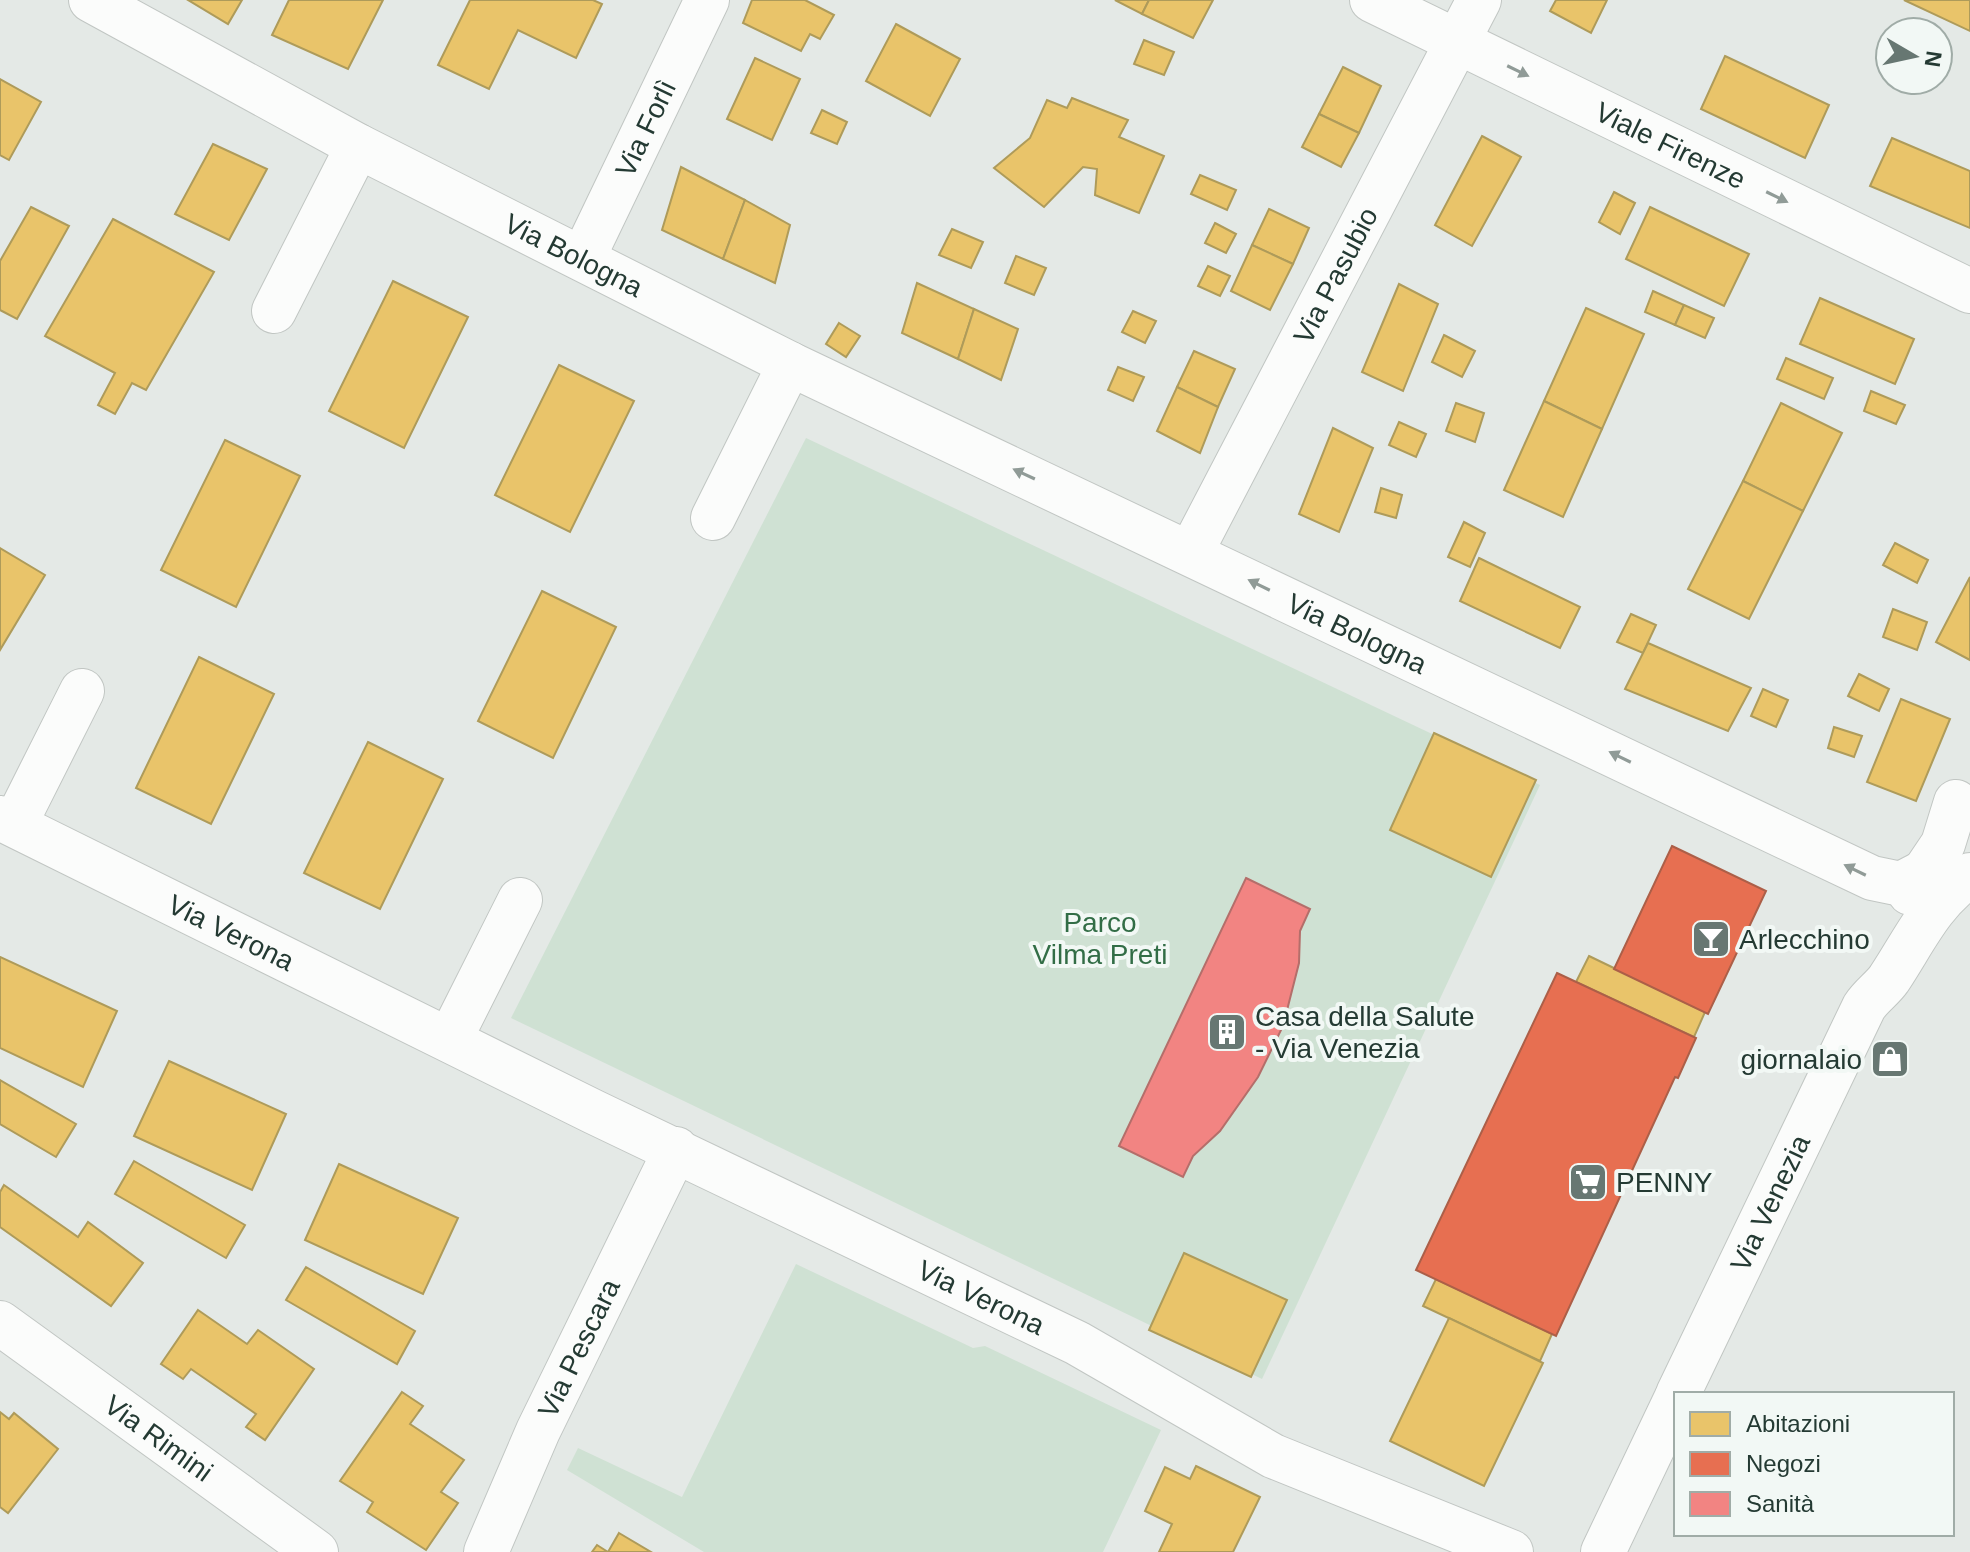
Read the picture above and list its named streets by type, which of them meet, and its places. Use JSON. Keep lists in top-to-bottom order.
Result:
{
  "streets": {
    "street": [
      "Via Forlì",
      "Viale Firenze",
      "Via Bologna",
      "Via Pasubio",
      "Via Verona",
      "Via Venezia",
      "Via Pescara",
      "Via Rimini"
    ]
  },
  "crossings": [
    ["Via Forlì", "Via Bologna"],
    ["Viale Firenze", "Via Pasubio"],
    ["Via Bologna", "Via Pasubio"],
    ["Via Bologna", "Via Venezia"],
    ["Via Verona", "Via Pescara"]
  ],
  "one_way": ["Viale Firenze", "Via Bologna"],
  "parks": ["Parco Vilma Preti"],
  "places": {
    "bar": ["Arlecchino"],
    "building": ["Casa della Salute - Via Venezia"],
    "shop": ["giornalaio"],
    "supermarket": ["PENNY"]
  },
  "legend": ["Abitazioni", "Negozi", "Sanità"],
  "north": "right"
}
